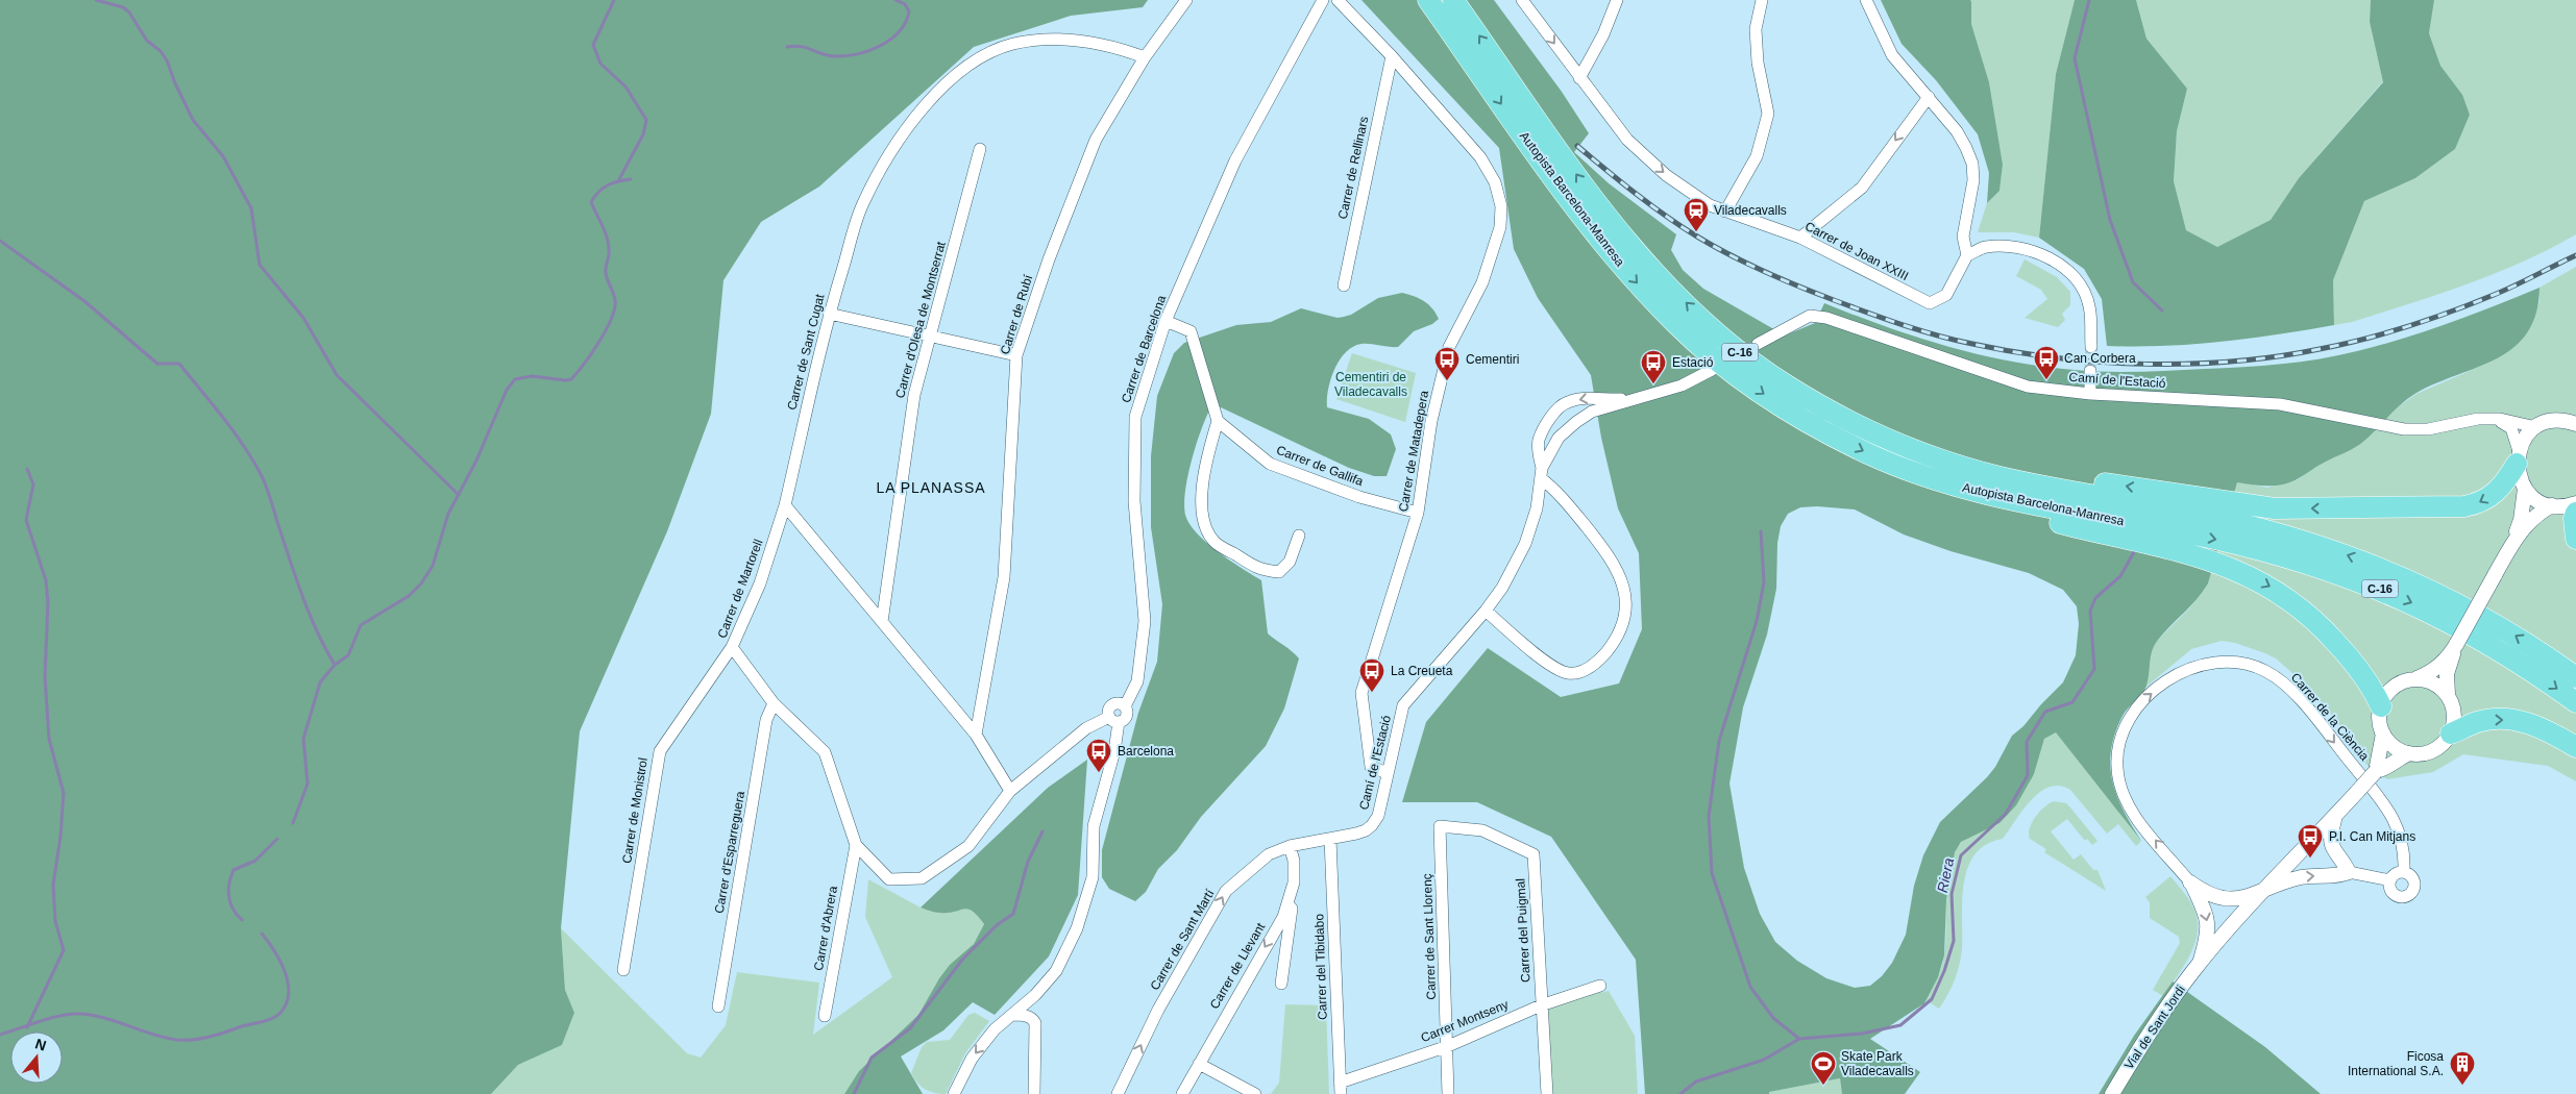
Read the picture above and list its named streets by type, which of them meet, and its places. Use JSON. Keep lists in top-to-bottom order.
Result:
{
  "streets": {
    "highway": ["Autopista Barcelona-Manresa", "C-16"],
    "street": [
      "Carrer de Rellinars",
      "Carrer de Joan XXIII",
      "Carrer de Rubí",
      "Carrer d'Olesa de Montserrat",
      "Carrer de Barcelona",
      "Carrer de Sant Cugat",
      "Camí de l'Estació",
      "Carrer de Matadepera",
      "Carrer de Gallifa",
      "Carrer de Martorell",
      "Carrer de la Ciència",
      "Carrer de Monistrol",
      "Carrer d'Esparreguera",
      "Carrer d'Abrera",
      "Carrer del Puigmal",
      "Carrer de Sant Llorenç",
      "Carrer de Sant Martí",
      "Carrer de Llevant",
      "Carrer del Tibidabo",
      "Carrer Montseny",
      "Vial de Sant Jordi"
    ]
  },
  "crossings": [
    ["Carrer de Rellinars", "Carrer de Matadepera"],
    ["Carrer de Rubí", "Carrer de Sant Cugat"],
    ["Carrer de Sant Cugat", "Carrer de Martorell"],
    ["Camí de l'Estació", "Carrer de Matadepera"],
    ["Camí de l'Estació", "Carrer de Sant Martí"],
    ["Carrer de Matadepera", "Carrer de Gallifa"],
    ["Carrer de Martorell", "Carrer de Monistrol"],
    ["Carrer de Martorell", "Carrer d'Esparreguera"],
    ["Carrer de Martorell", "Carrer d'Abrera"],
    ["Carrer del Puigmal", "Carrer de Sant Llorenç"],
    ["Carrer del Puigmal", "Carrer Montseny"],
    ["Carrer de Sant Llorenç", "Carrer Montseny"],
    ["Carrer de Sant Martí", "Carrer de Llevant"],
    ["Carrer de Sant Martí", "Carrer del Tibidabo"],
    ["Carrer del Tibidabo", "Carrer Montseny"]
  ],
  "one_way": ["Carrer de Joan XXIII", "Carrer de Sant Martí", "Carrer de Llevant"],
  "districts": ["LA PLANASSA"],
  "water": ["Riera"],
  "parks": ["Cementiri de Viladecavalls"],
  "places": {
    "station": ["Viladecavalls"],
    "bus stop": [
      "Can Corbera",
      "Cementiri",
      "Estació",
      "La Creueta",
      "Barcelona",
      "P.I. Can Mitjans"
    ],
    "sports": ["Skate Park Viladecavalls"],
    "building": ["Ficosa International S.A."]
  },
  "north": "top"
}
